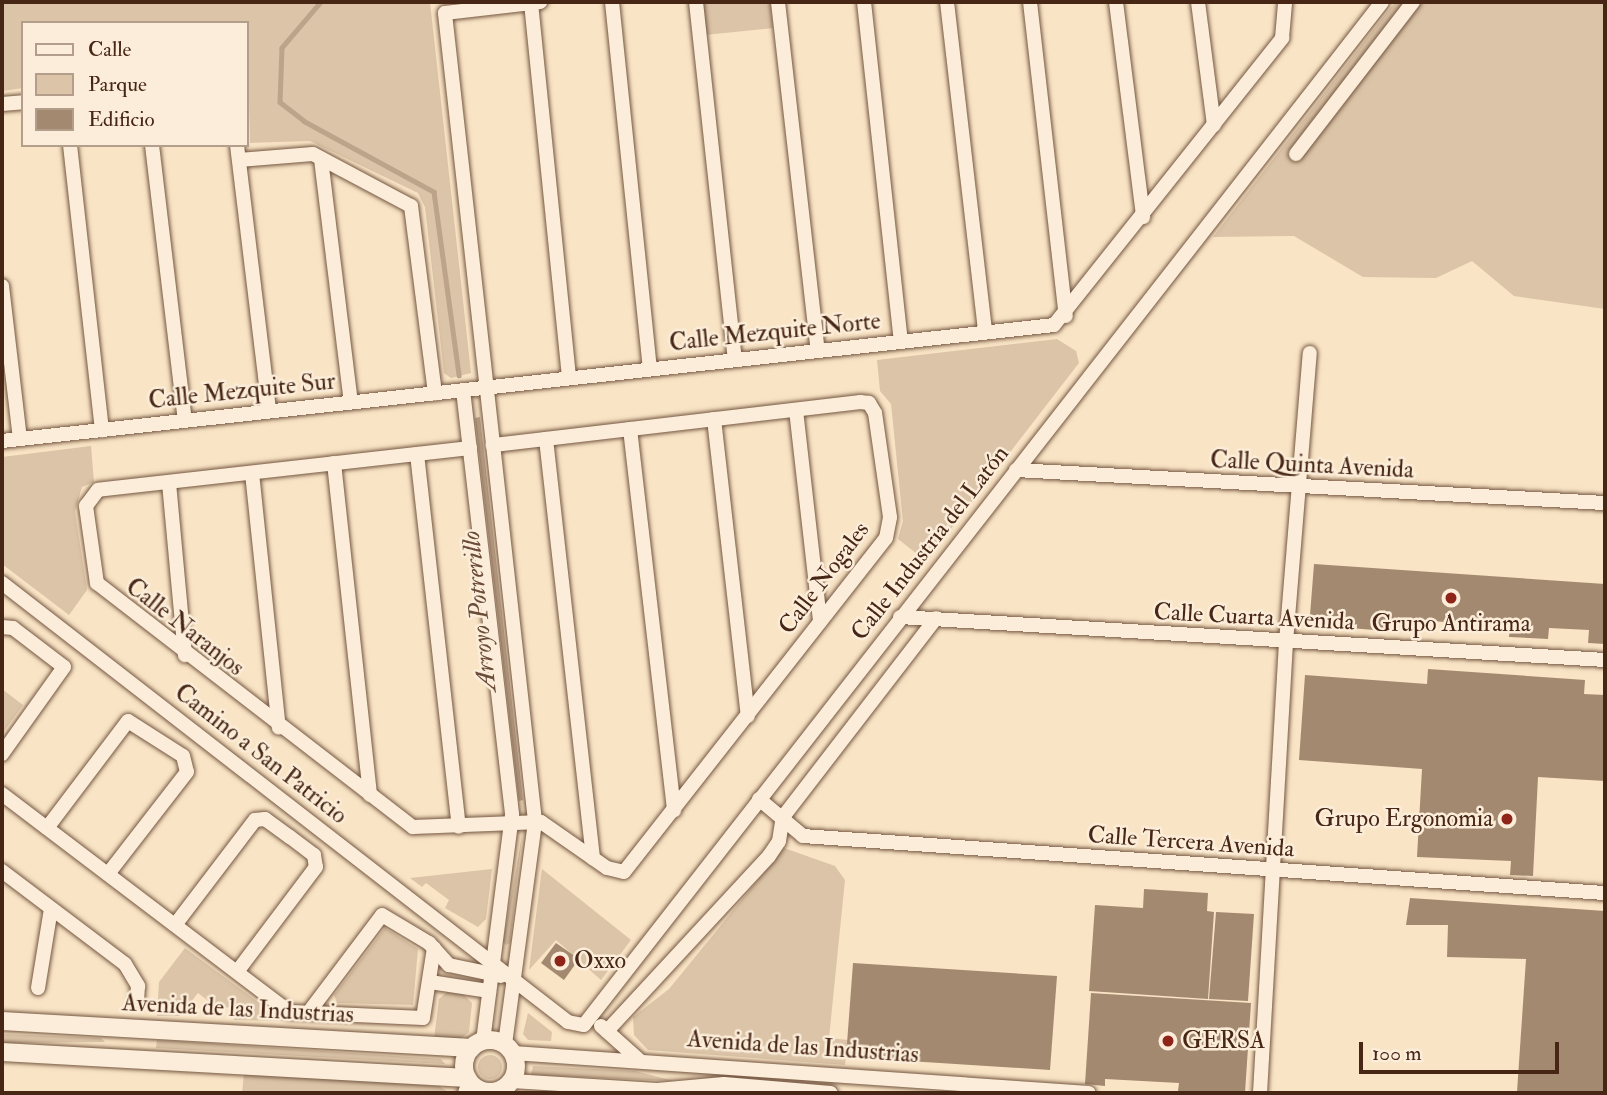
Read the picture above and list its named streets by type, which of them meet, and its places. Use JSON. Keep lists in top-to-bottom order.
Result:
{
  "streets": {
    "street": [
      "Calle Mezquite Norte",
      "Calle Mezquite Sur",
      "Calle Quinta Avenida",
      "Calle Industria del Latón",
      "Calle Nogales",
      "Calle Cuarta Avenida",
      "Calle Naranjos",
      "Camino a San Patricio",
      "Calle Tercera Avenida",
      "Avenida de las Industrias"
    ]
  },
  "crossings": [
    ["Calle Mezquite Norte", "Calle Mezquite Sur"],
    ["Calle Quinta Avenida", "Calle Industria del Latón"],
    ["Calle Industria del Latón", "Calle Cuarta Avenida"],
    ["Calle Industria del Latón", "Calle Tercera Avenida"],
    ["Calle Nogales", "Calle Naranjos"]
  ],
  "water": ["Arroyo Potrerillo"],
  "places": [
    "Grupo Antirama",
    "Grupo Ergonomia",
    "Oxxo",
    "GERSA"
  ],
  "legend": ["Calle", "Parque", "Edificio"],
  "scale_bar": "100 m"
}
